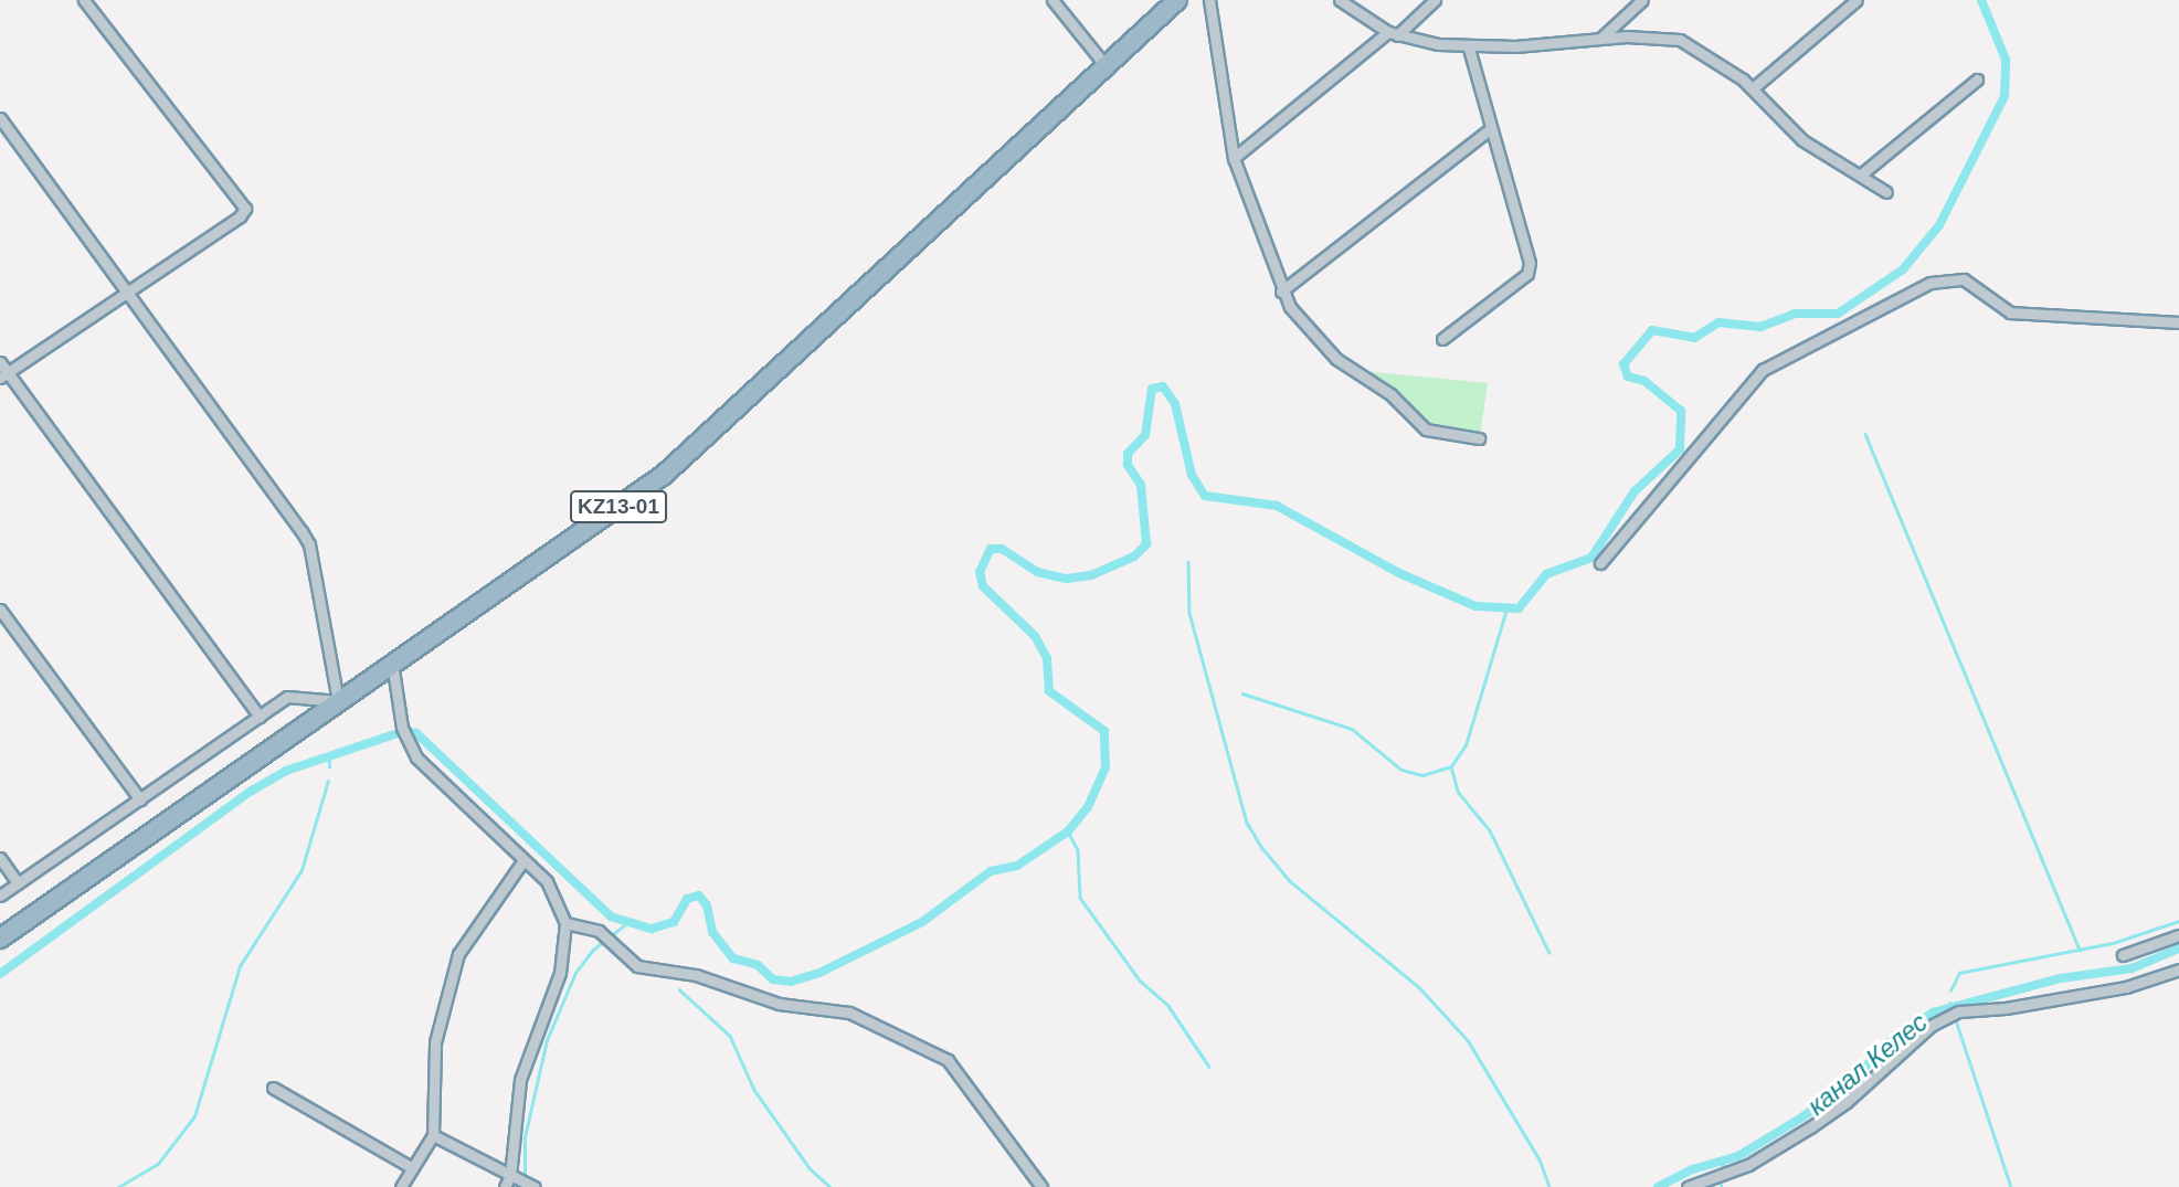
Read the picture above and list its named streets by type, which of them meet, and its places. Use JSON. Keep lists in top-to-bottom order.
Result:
{
  "streets": {
    "highway": ["KZ13-01"]
  },
  "water": ["канал Келес"]
}
